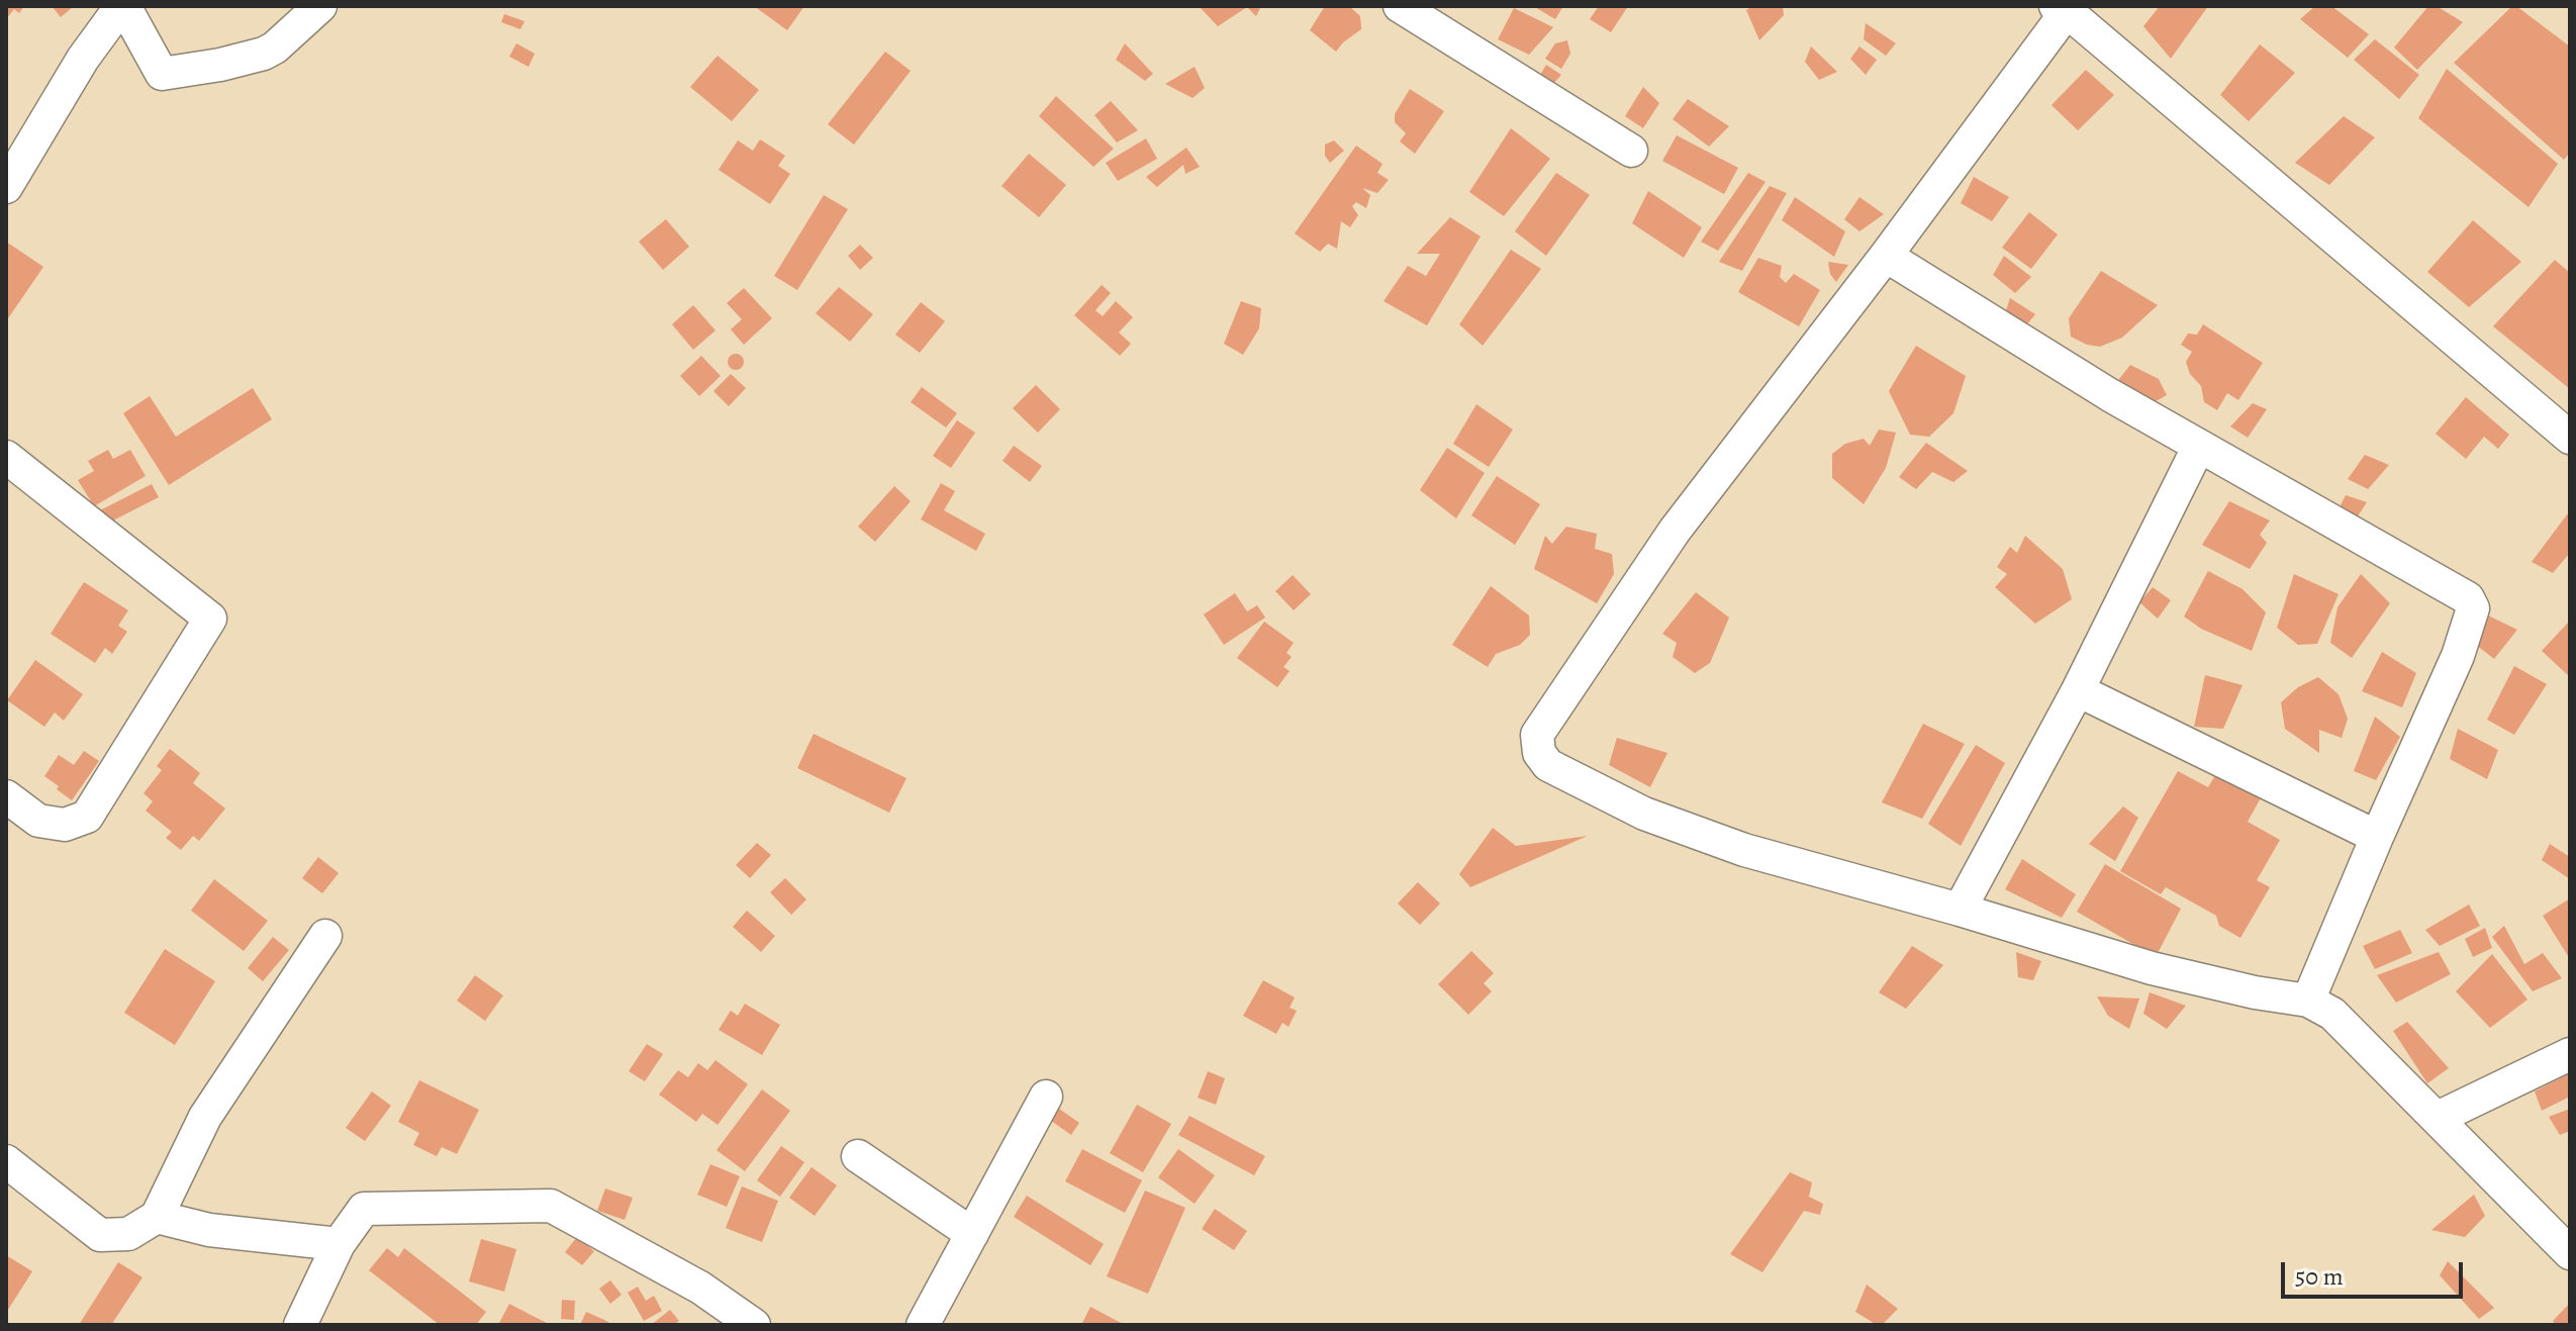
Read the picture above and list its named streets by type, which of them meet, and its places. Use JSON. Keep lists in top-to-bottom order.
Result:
{
  "scale_bar": "50 m"
}
